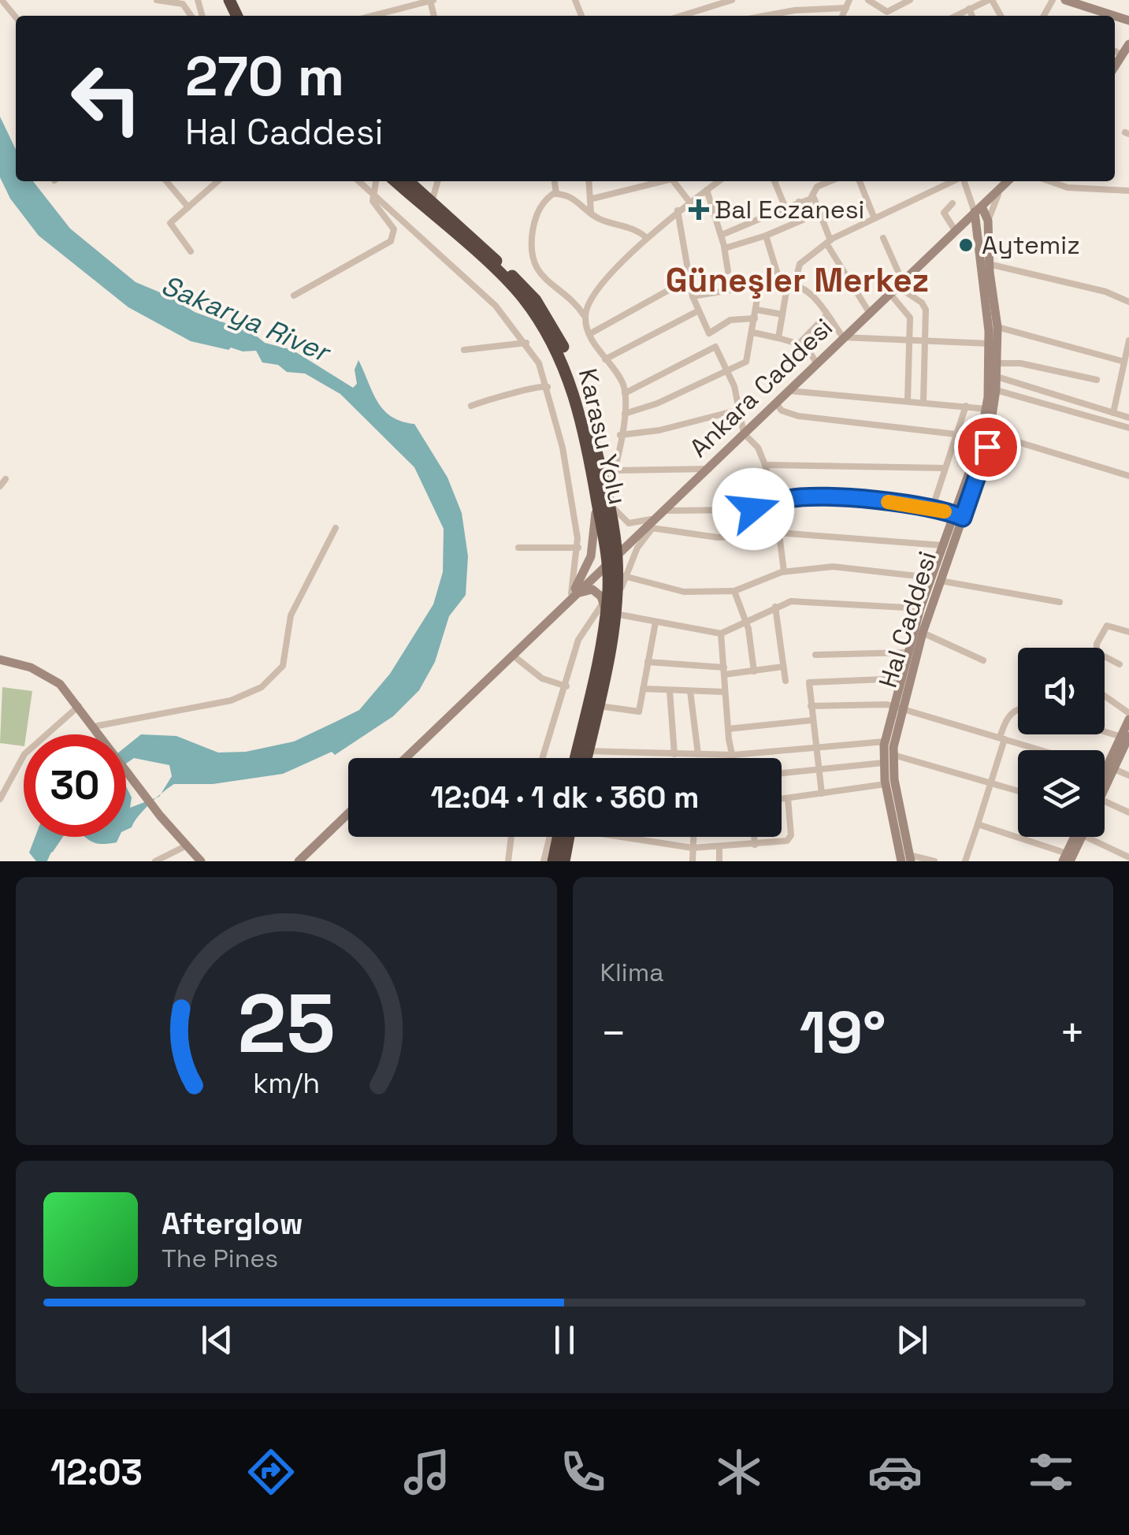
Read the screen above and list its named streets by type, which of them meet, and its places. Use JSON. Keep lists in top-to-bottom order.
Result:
{
  "streets": {
    "highway": ["Karasu Yolu"],
    "street": ["Ankara Caddesi", "Hal Caddesi"]
  },
  "crossings": [
    ["Ankara Caddesi", "Karasu Yolu"],
    ["Ankara Caddesi", "Hal Caddesi"]
  ],
  "districts": ["Güneşler Merkez"],
  "water": ["Sakarya River"],
  "places": {
    "health": ["Bal Eczanesi"],
    "other": ["Aytemiz"]
  },
  "page": {
    "turn": ["270 m", "Hal Caddesi"],
    "limit": "30",
    "trip": "12:04 · 1 dk · 360 m",
    "tile": "Klima",
    "heat": ["−", "19°", "+"],
    "song": ["Afterglow", "The Pines"],
    "tabs": "12:03",
    "gauge": ["25", "km/h"]
  }
}
